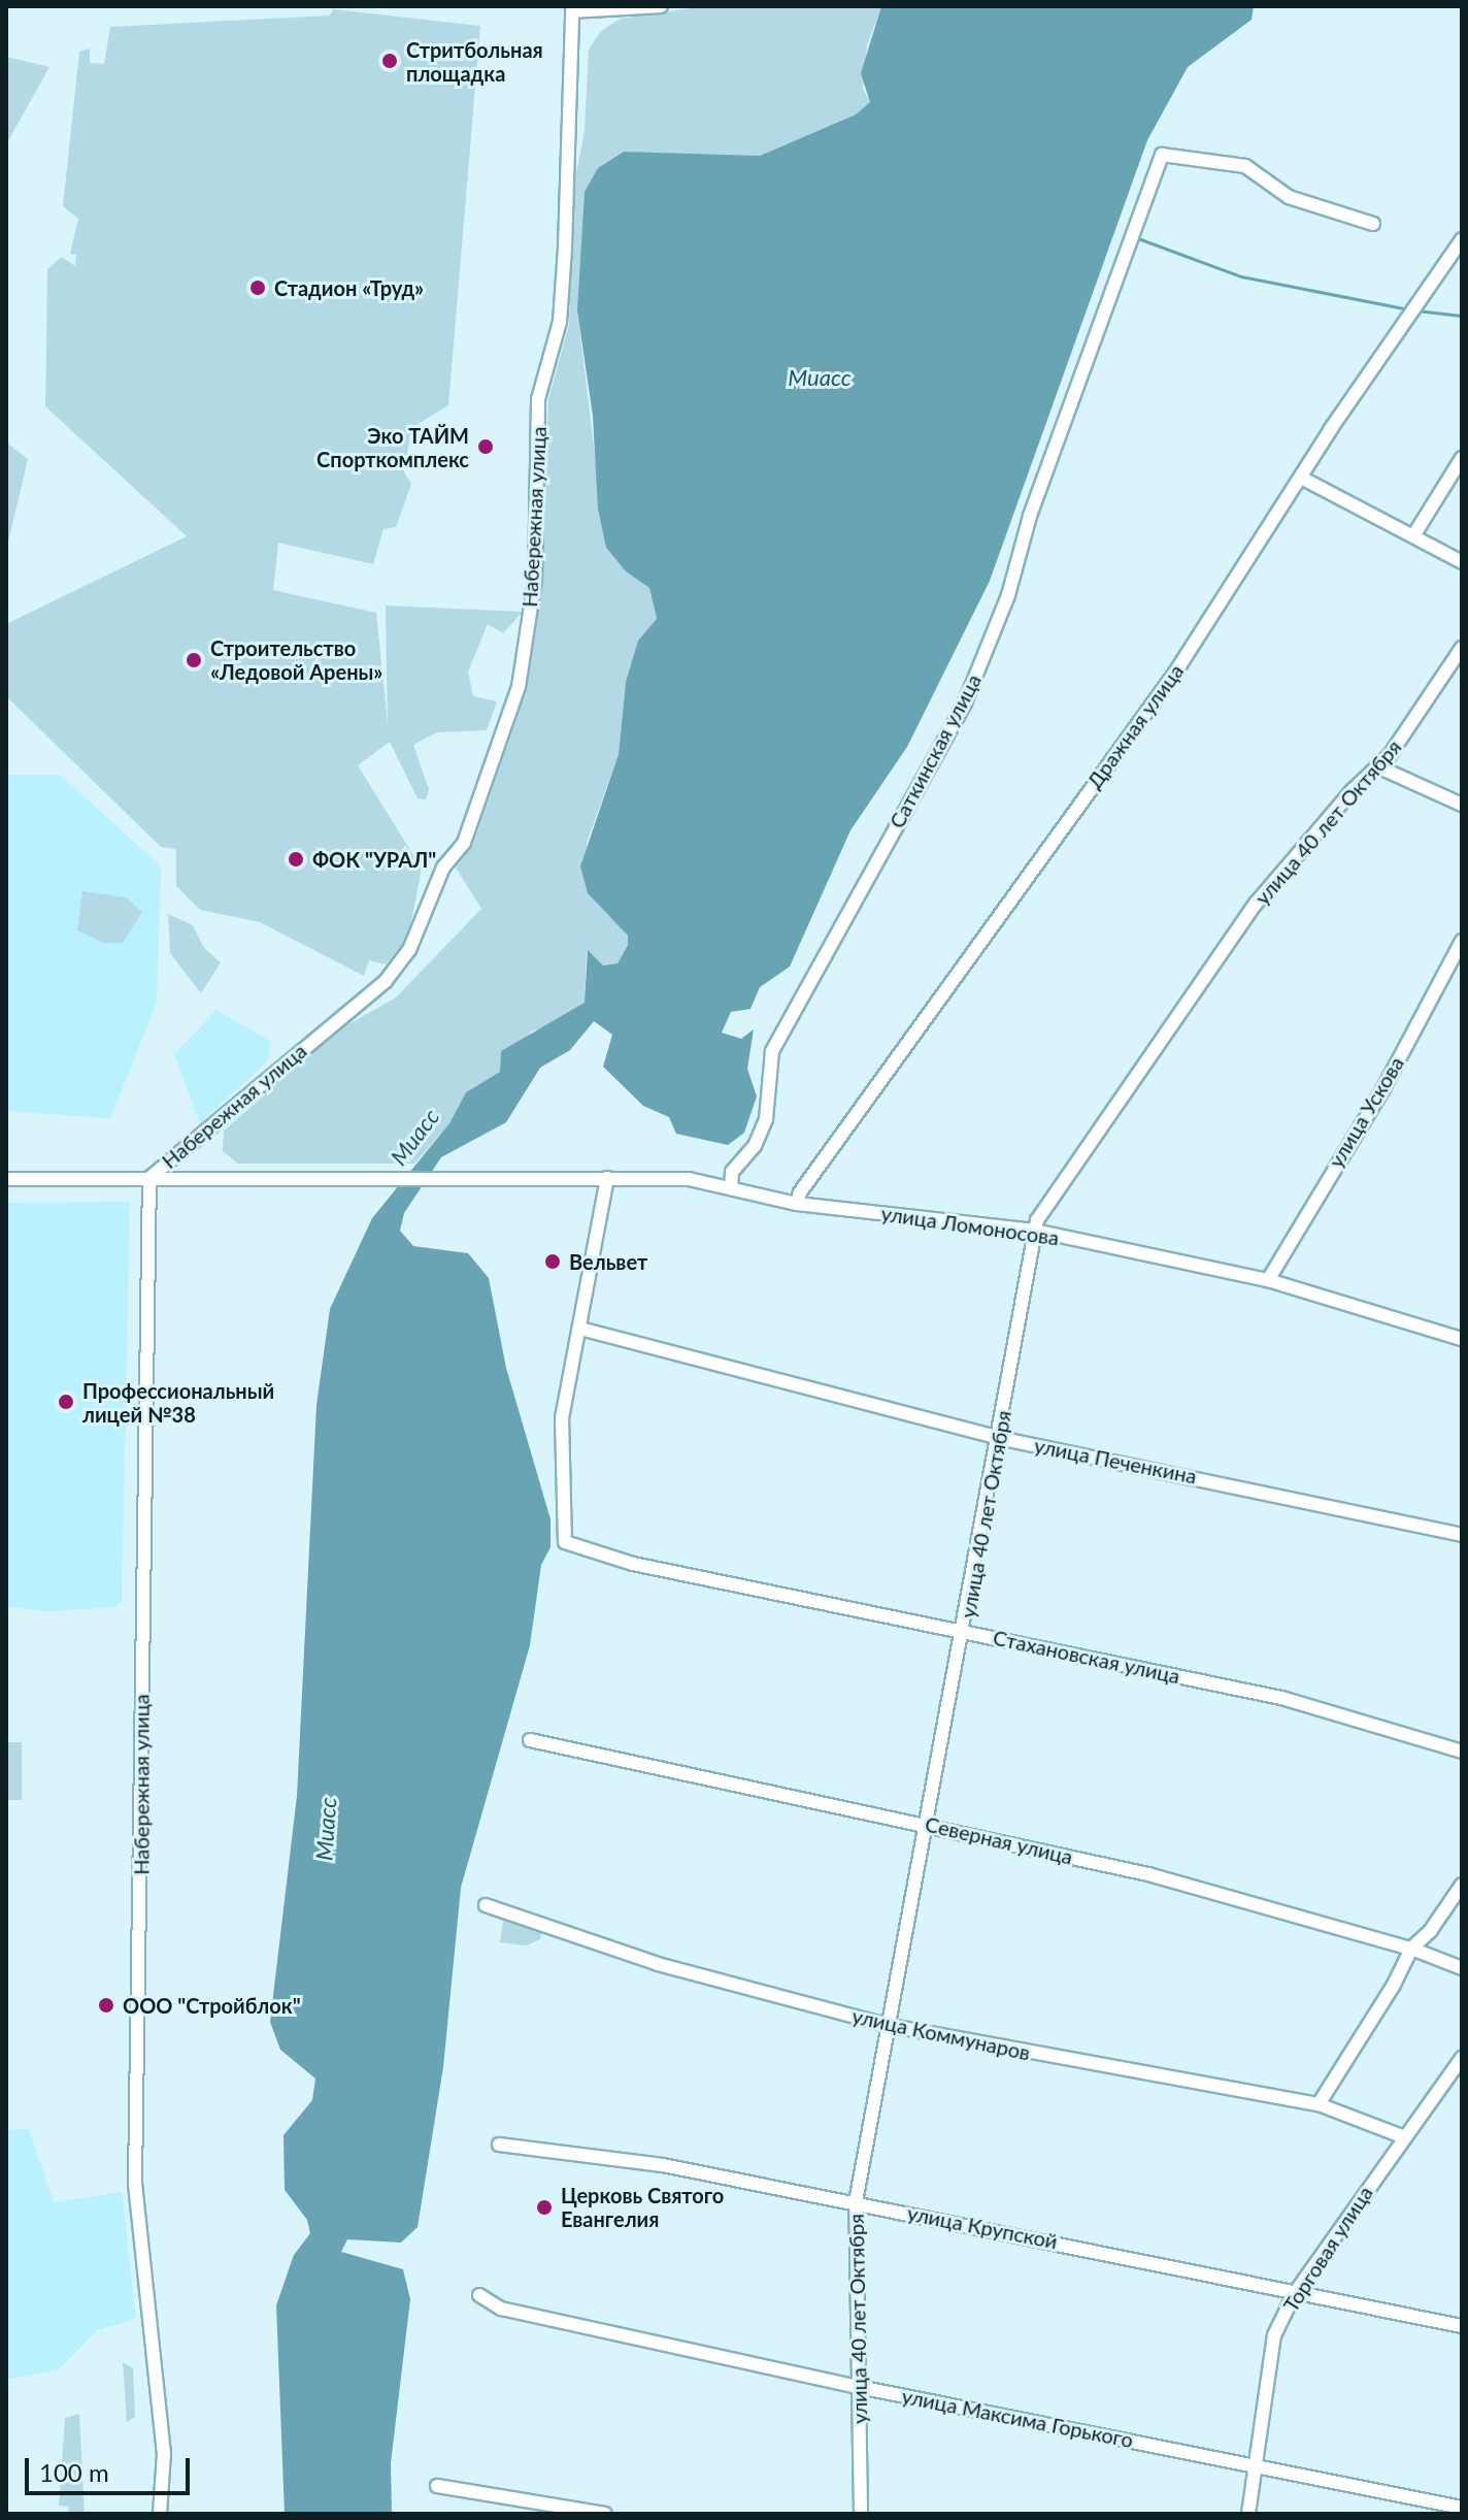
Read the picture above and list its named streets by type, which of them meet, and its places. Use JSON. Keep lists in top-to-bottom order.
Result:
{
  "streets": {
    "street": [
      "Набережная улица",
      "Дражная улица",
      "Саткинская улица",
      "улица 40 лет Октября",
      "улица Ускова",
      "улица Ломоносова",
      "улица Печенкина",
      "Стахановская улица",
      "Северная улица",
      "улица Коммунаров",
      "улица Крупской",
      "Торговая улица",
      "улица Максима Горького"
    ]
  },
  "crossings": [
    ["Набережная улица", "улица Ломоносова"],
    ["Дражная улица", "улица Ломоносова"],
    ["Саткинская улица", "улица Ломоносова"],
    ["улица 40 лет Октября", "улица Ломоносова"],
    ["улица 40 лет Октября", "улица Печенкина"],
    ["улица 40 лет Октября", "Стахановская улица"],
    ["улица 40 лет Октября", "Северная улица"],
    ["улица 40 лет Октября", "улица Коммунаров"],
    ["улица 40 лет Октября", "улица Крупской"],
    ["улица 40 лет Октября", "улица Максима Горького"],
    ["улица Ускова", "улица Ломоносова"],
    ["улица Печенкина", "Стахановская улица"],
    ["улица Коммунаров", "Торговая улица"],
    ["улица Крупской", "Торговая улица"],
    ["Торговая улица", "улица Максима Горького"]
  ],
  "water": ["Миасс"],
  "places": [
    "Стритбольная площадка",
    "Стадион «Труд»",
    "Эко ТАЙМ Спорткомплекс",
    "Строительство «Ледовой Арены»",
    "ФОК \"УРАЛ\"",
    "Вельвет",
    "Профессиональный лицей №38",
    "ООО \"Стройблок\"",
    "Церковь Святого Евангелия"
  ],
  "scale_bar": "100 m"
}
